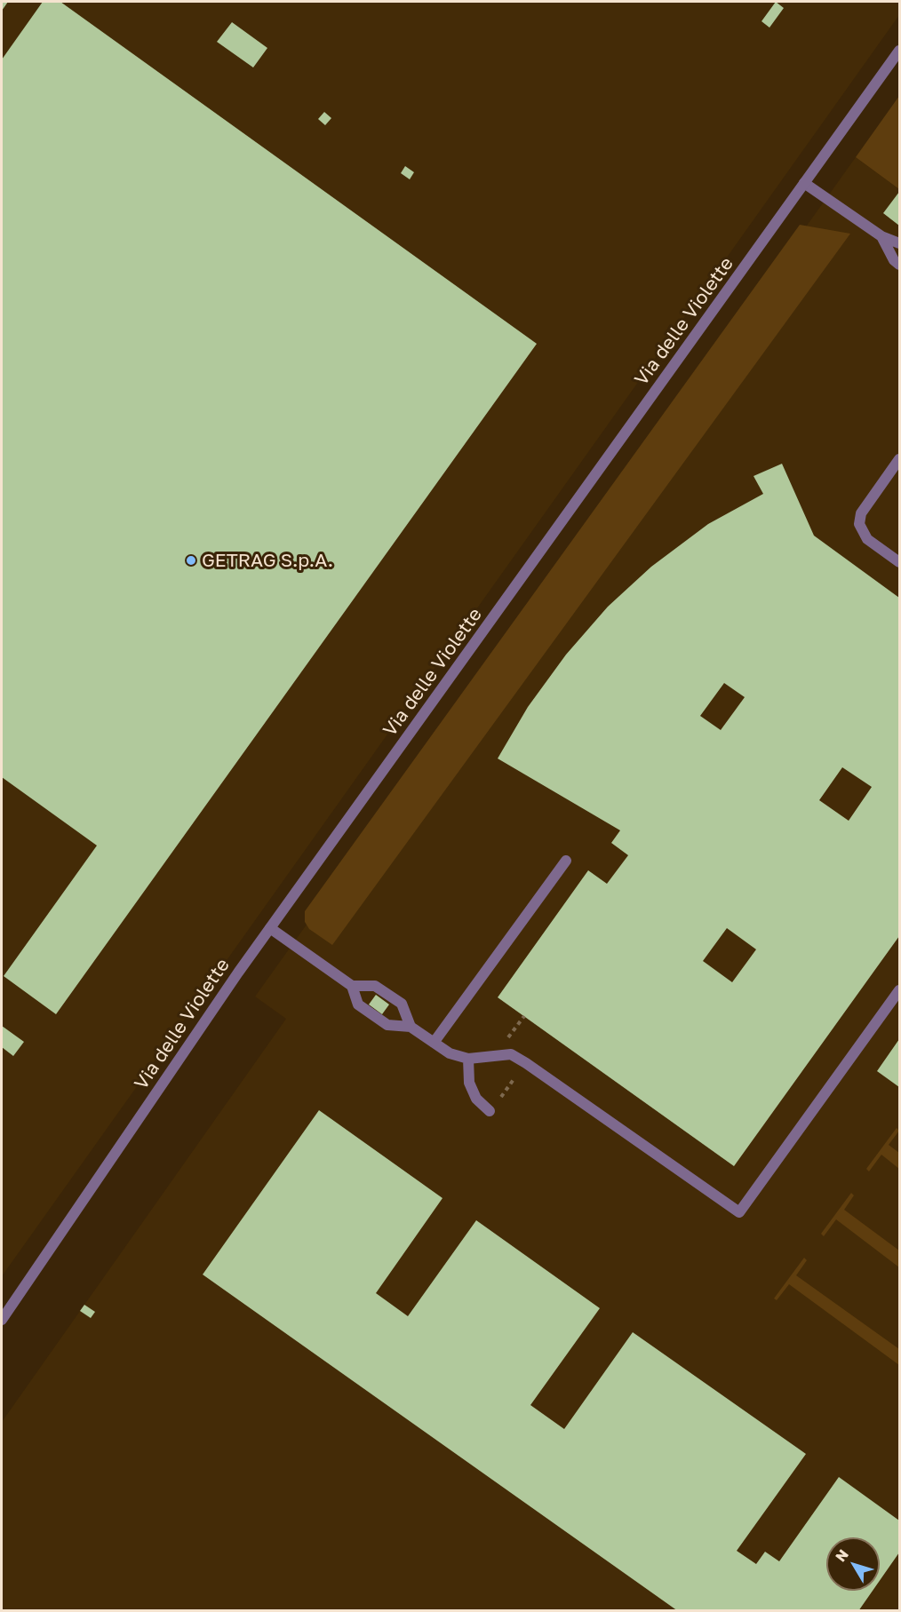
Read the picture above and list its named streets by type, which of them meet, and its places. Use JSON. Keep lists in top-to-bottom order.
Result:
{
  "streets": {
    "street": ["Via delle Violette"]
  },
  "places": ["GETRAG S.p.A."],
  "north": "top left"
}
